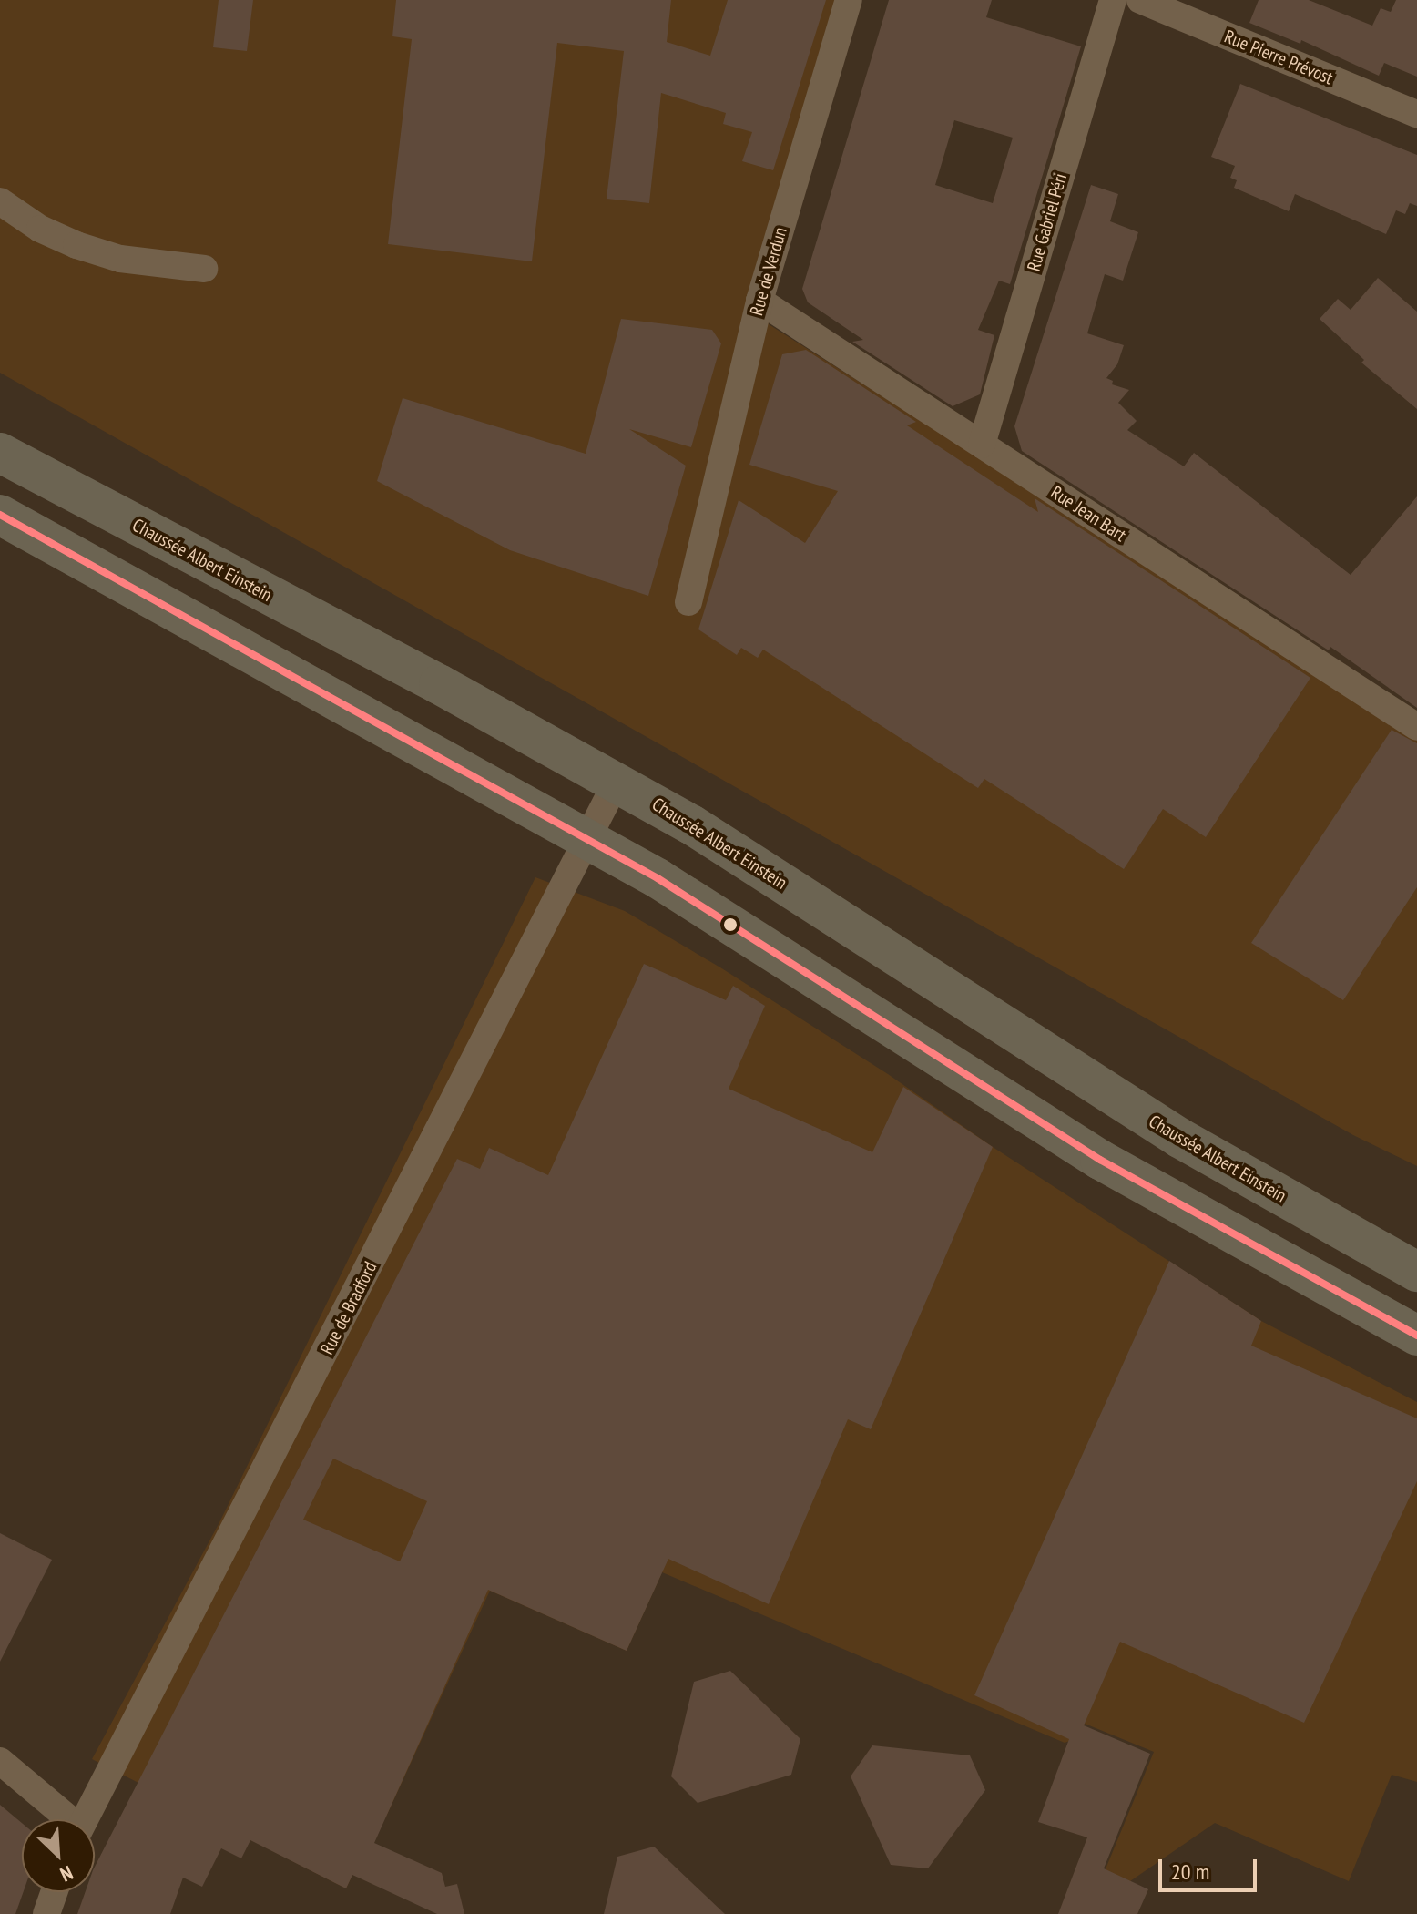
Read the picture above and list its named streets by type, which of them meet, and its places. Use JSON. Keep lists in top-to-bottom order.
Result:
{
  "streets": {
    "main road": ["Chaussée Albert Einstein"],
    "street": [
      "Rue Pierre Prévost",
      "Rue Gabriel Péri",
      "Rue de Verdun",
      "Rue Jean Bart",
      "Rue de Bradford"
    ]
  },
  "crossings": [
    ["Rue Gabriel Péri", "Rue Jean Bart"],
    ["Rue de Verdun", "Rue Jean Bart"],
    ["Chaussée Albert Einstein", "Rue de Bradford"]
  ],
  "scale_bar": "20 m",
  "north": "bottom right"
}
